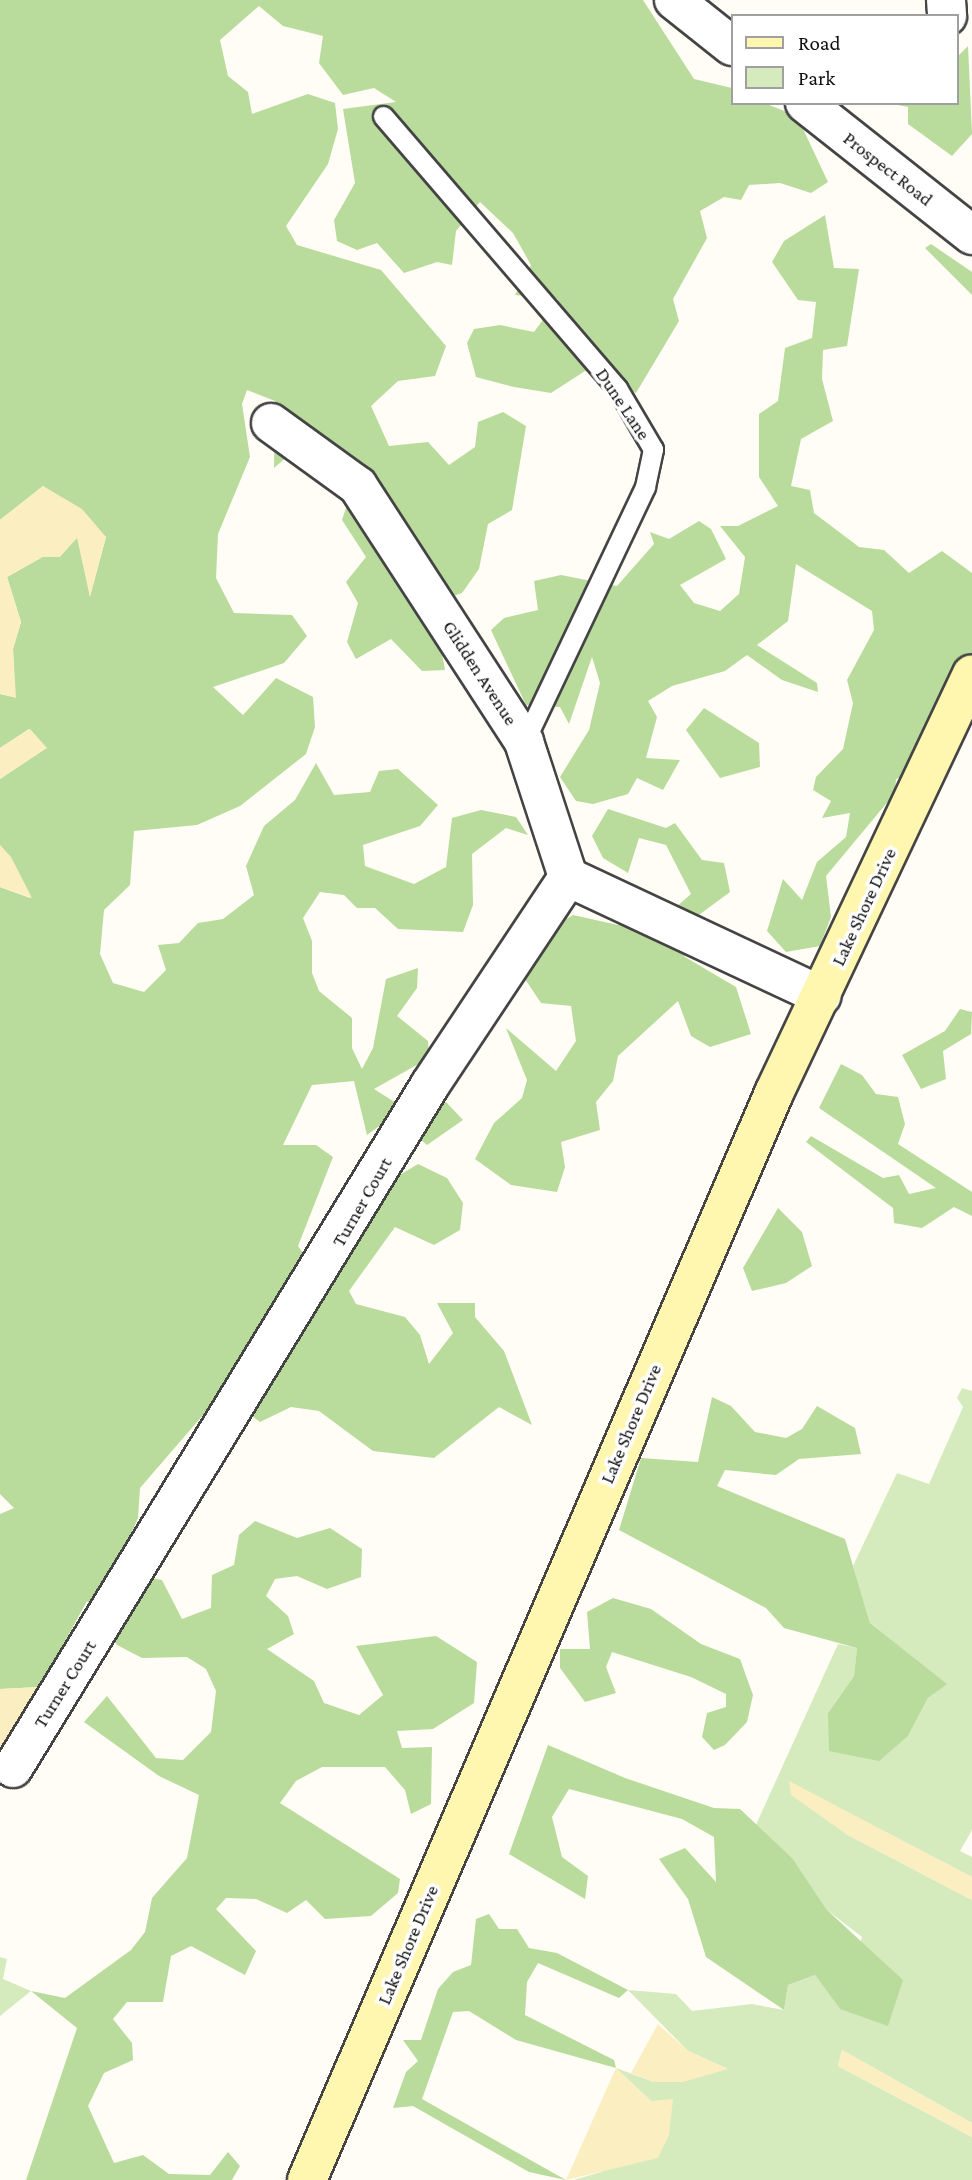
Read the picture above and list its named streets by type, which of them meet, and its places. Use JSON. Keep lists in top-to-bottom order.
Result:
{
  "streets": {
    "street": [
      "Prospect Road",
      "Glidden Avenue",
      "Lake Shore Drive",
      "Turner Court"
    ],
    "lane": ["Dune Lane"]
  },
  "crossings": [
    ["Dune Lane", "Glidden Avenue"],
    ["Glidden Avenue", "Turner Court"]
  ],
  "legend": ["Road", "Park"]
}
